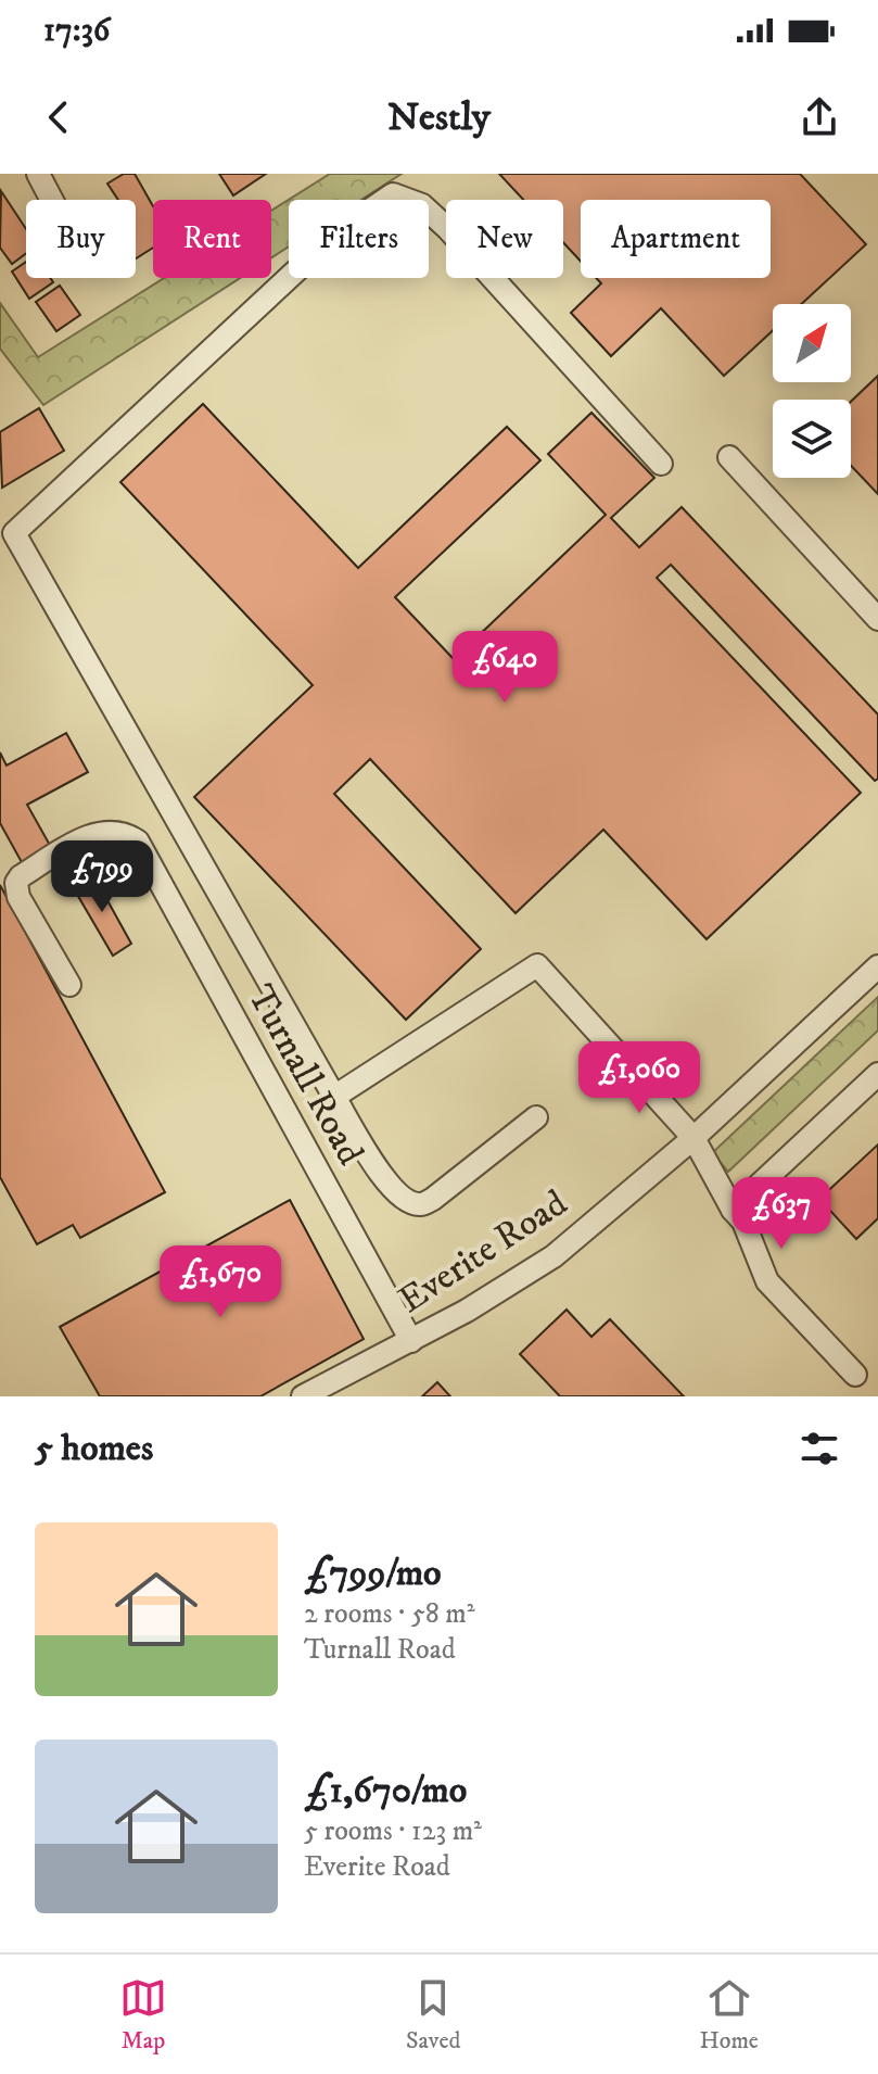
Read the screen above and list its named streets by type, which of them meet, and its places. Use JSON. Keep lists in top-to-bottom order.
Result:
{
  "streets": {
    "street": ["Turnall Road", "Everite Road"]
  },
  "crossings": [
    ["Turnall Road", "Everite Road"]
  ],
  "north": "top right",
  "page": {
    "status": "17:36",
    "header": "Nestly",
    "chip": [
      "Buy",
      "Rent",
      "Filters",
      "New",
      "Apartment"
    ],
    "price": [
      "£640",
      "£799",
      "£1,060",
      "£637",
      "£1,670"
    ],
    "heading": "5 homes",
    "list": [
      {
        "name": "£799/mo",
        "note": "2 rooms · 58 m² · Turnall Road"
      },
      {
        "name": "£1,670/mo",
        "note": "5 rooms · 123 m² · Everite Road"
      }
    ],
    "tabs": ["Map", "Saved", "Home"]
  }
}
